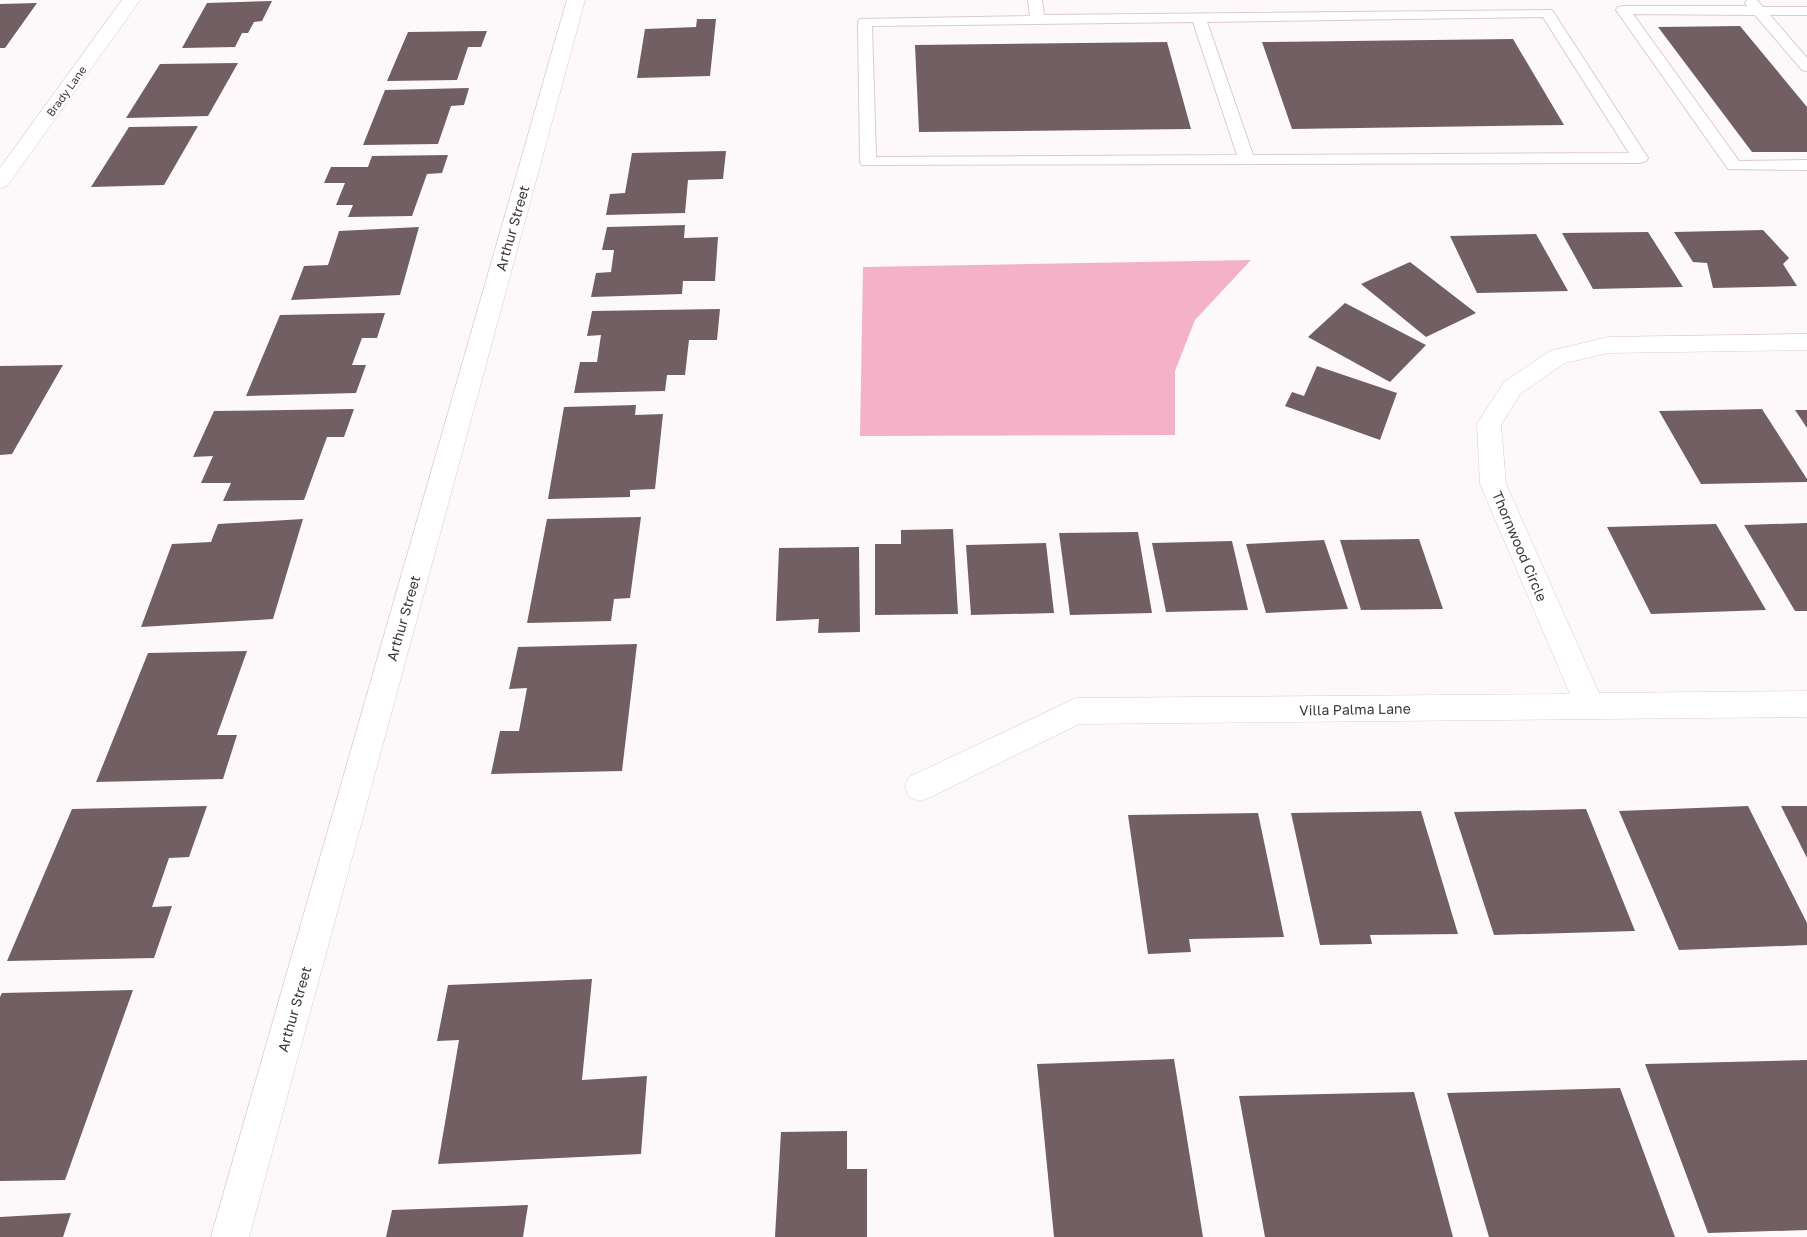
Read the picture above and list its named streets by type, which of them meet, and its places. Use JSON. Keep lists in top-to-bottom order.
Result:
{
  "streets": {
    "street": [
      "Brady Lane",
      "Arthur Street",
      "Thornwood Circle",
      "Villa Palma Lane"
    ]
  },
  "crossings": [
    ["Thornwood Circle", "Villa Palma Lane"]
  ]
}
